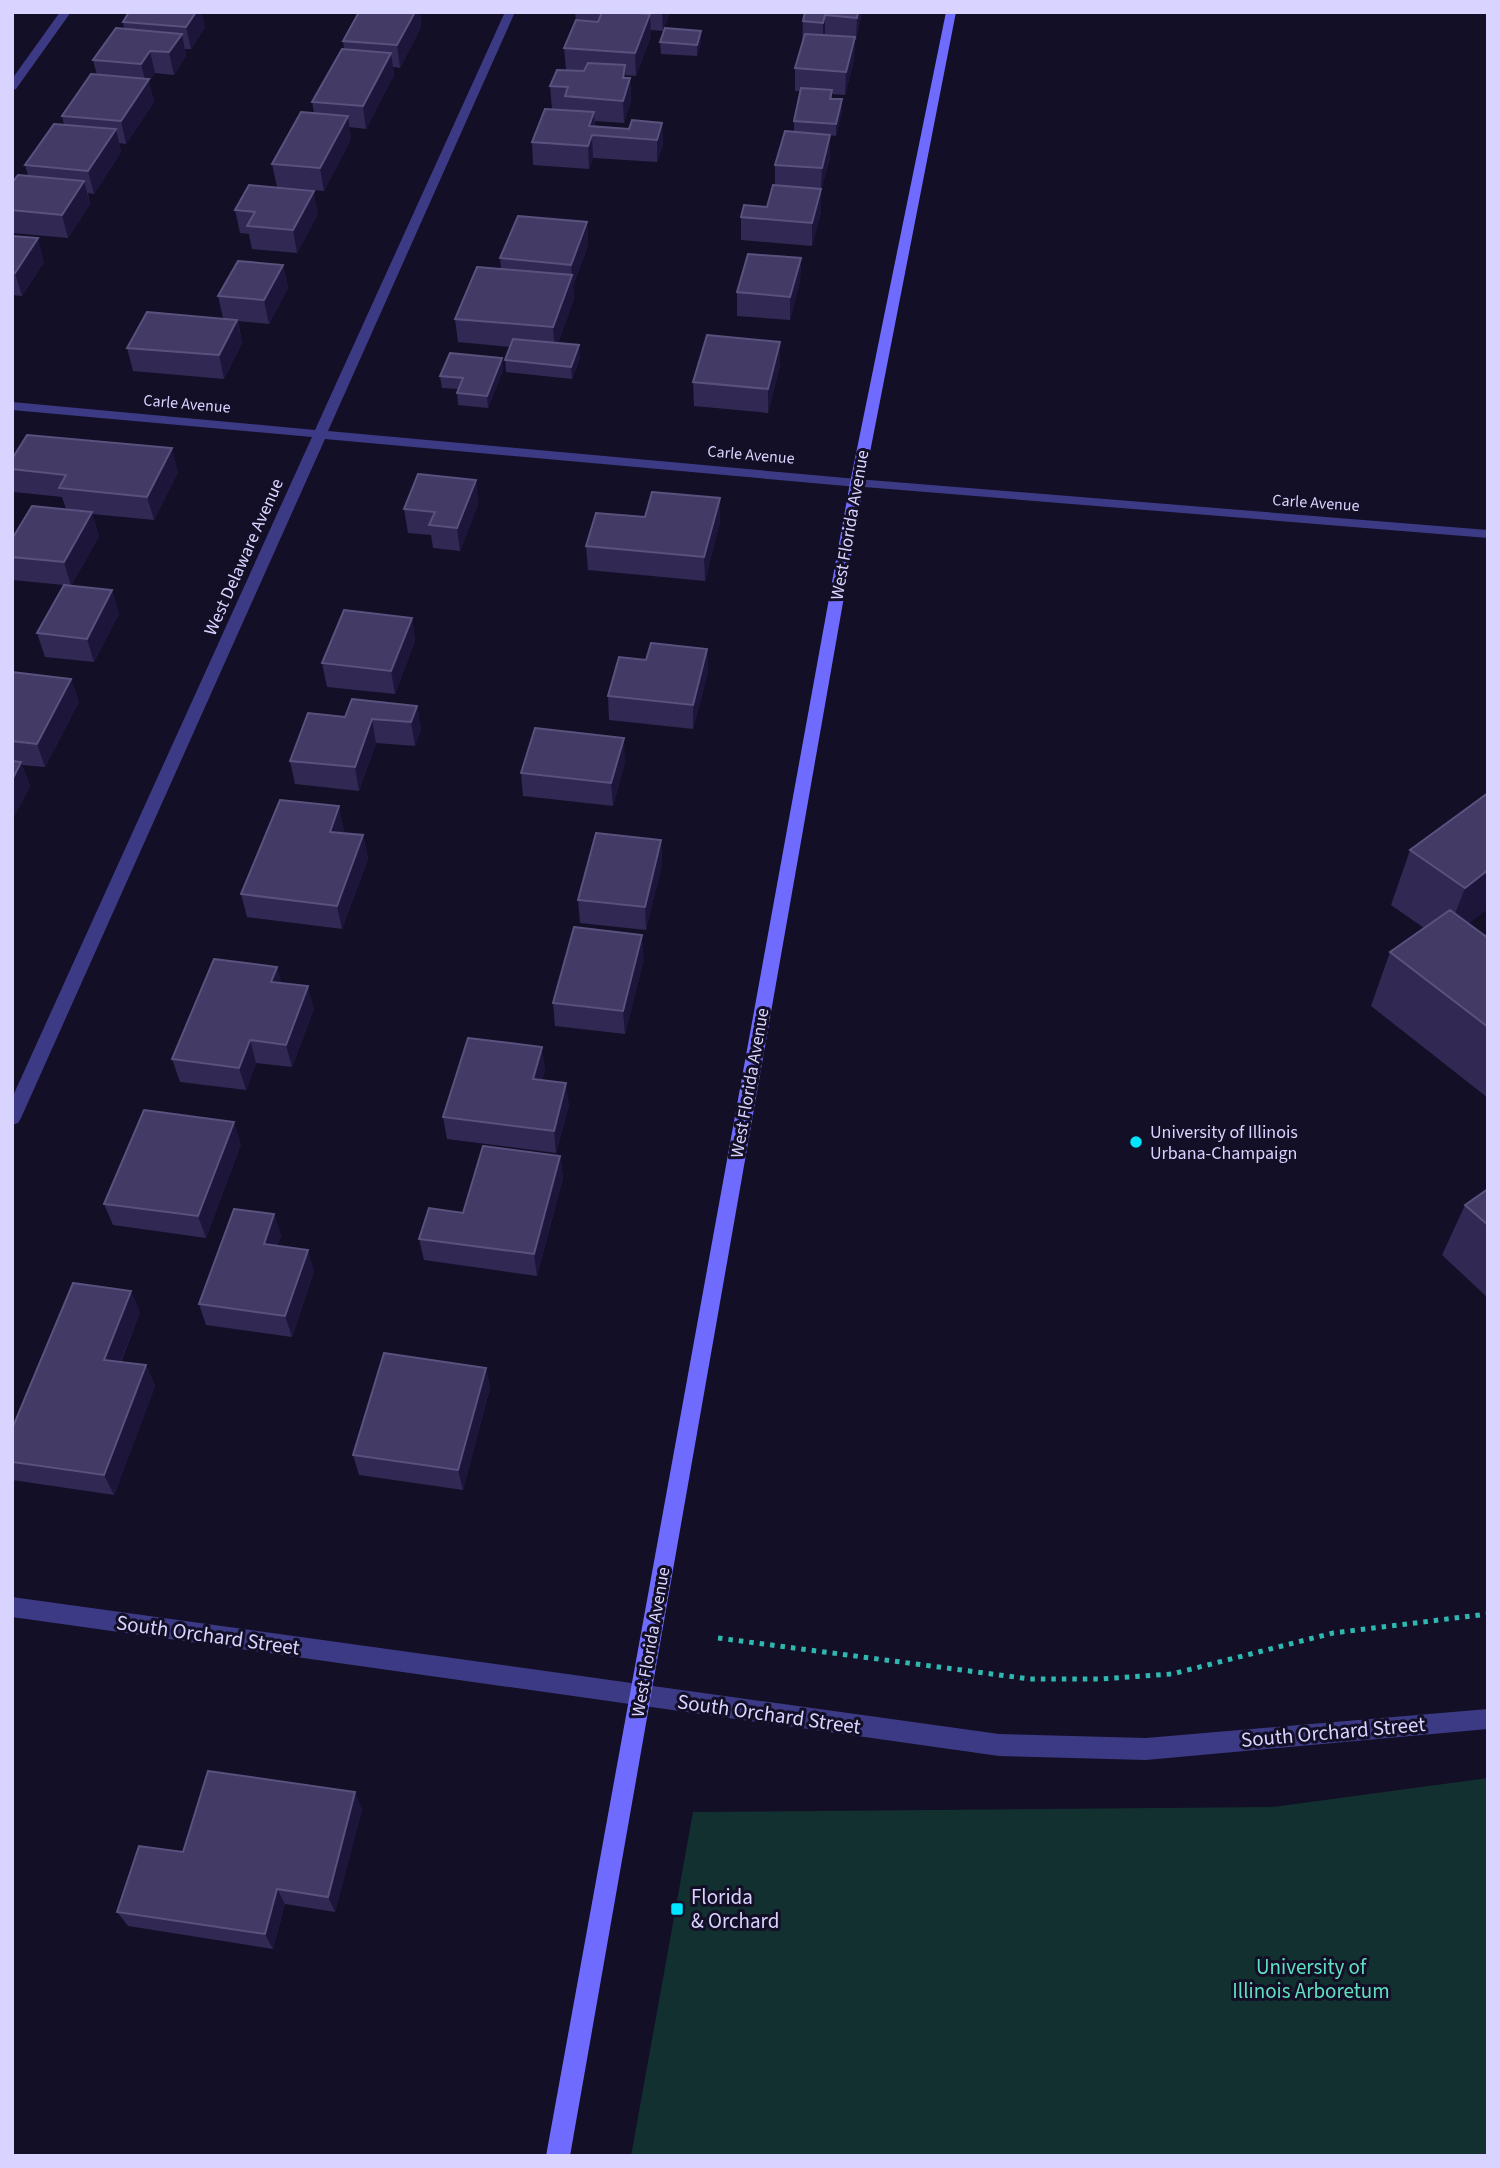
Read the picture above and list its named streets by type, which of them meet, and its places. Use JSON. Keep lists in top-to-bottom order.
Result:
{
  "streets": {
    "main road": ["West Florida Avenue"],
    "street": ["Carle Avenue", "West Delaware Avenue", "South Orchard Street"]
  },
  "crossings": [
    ["Carle Avenue", "West Florida Avenue"],
    ["Carle Avenue", "West Delaware Avenue"],
    ["West Florida Avenue", "South Orchard Street"]
  ],
  "parks": ["University of Illinois Arboretum"],
  "places": {
    "other": ["University of Illinois Urbana-Champaign"],
    "transit": ["Florida & Orchard"]
  }
}
